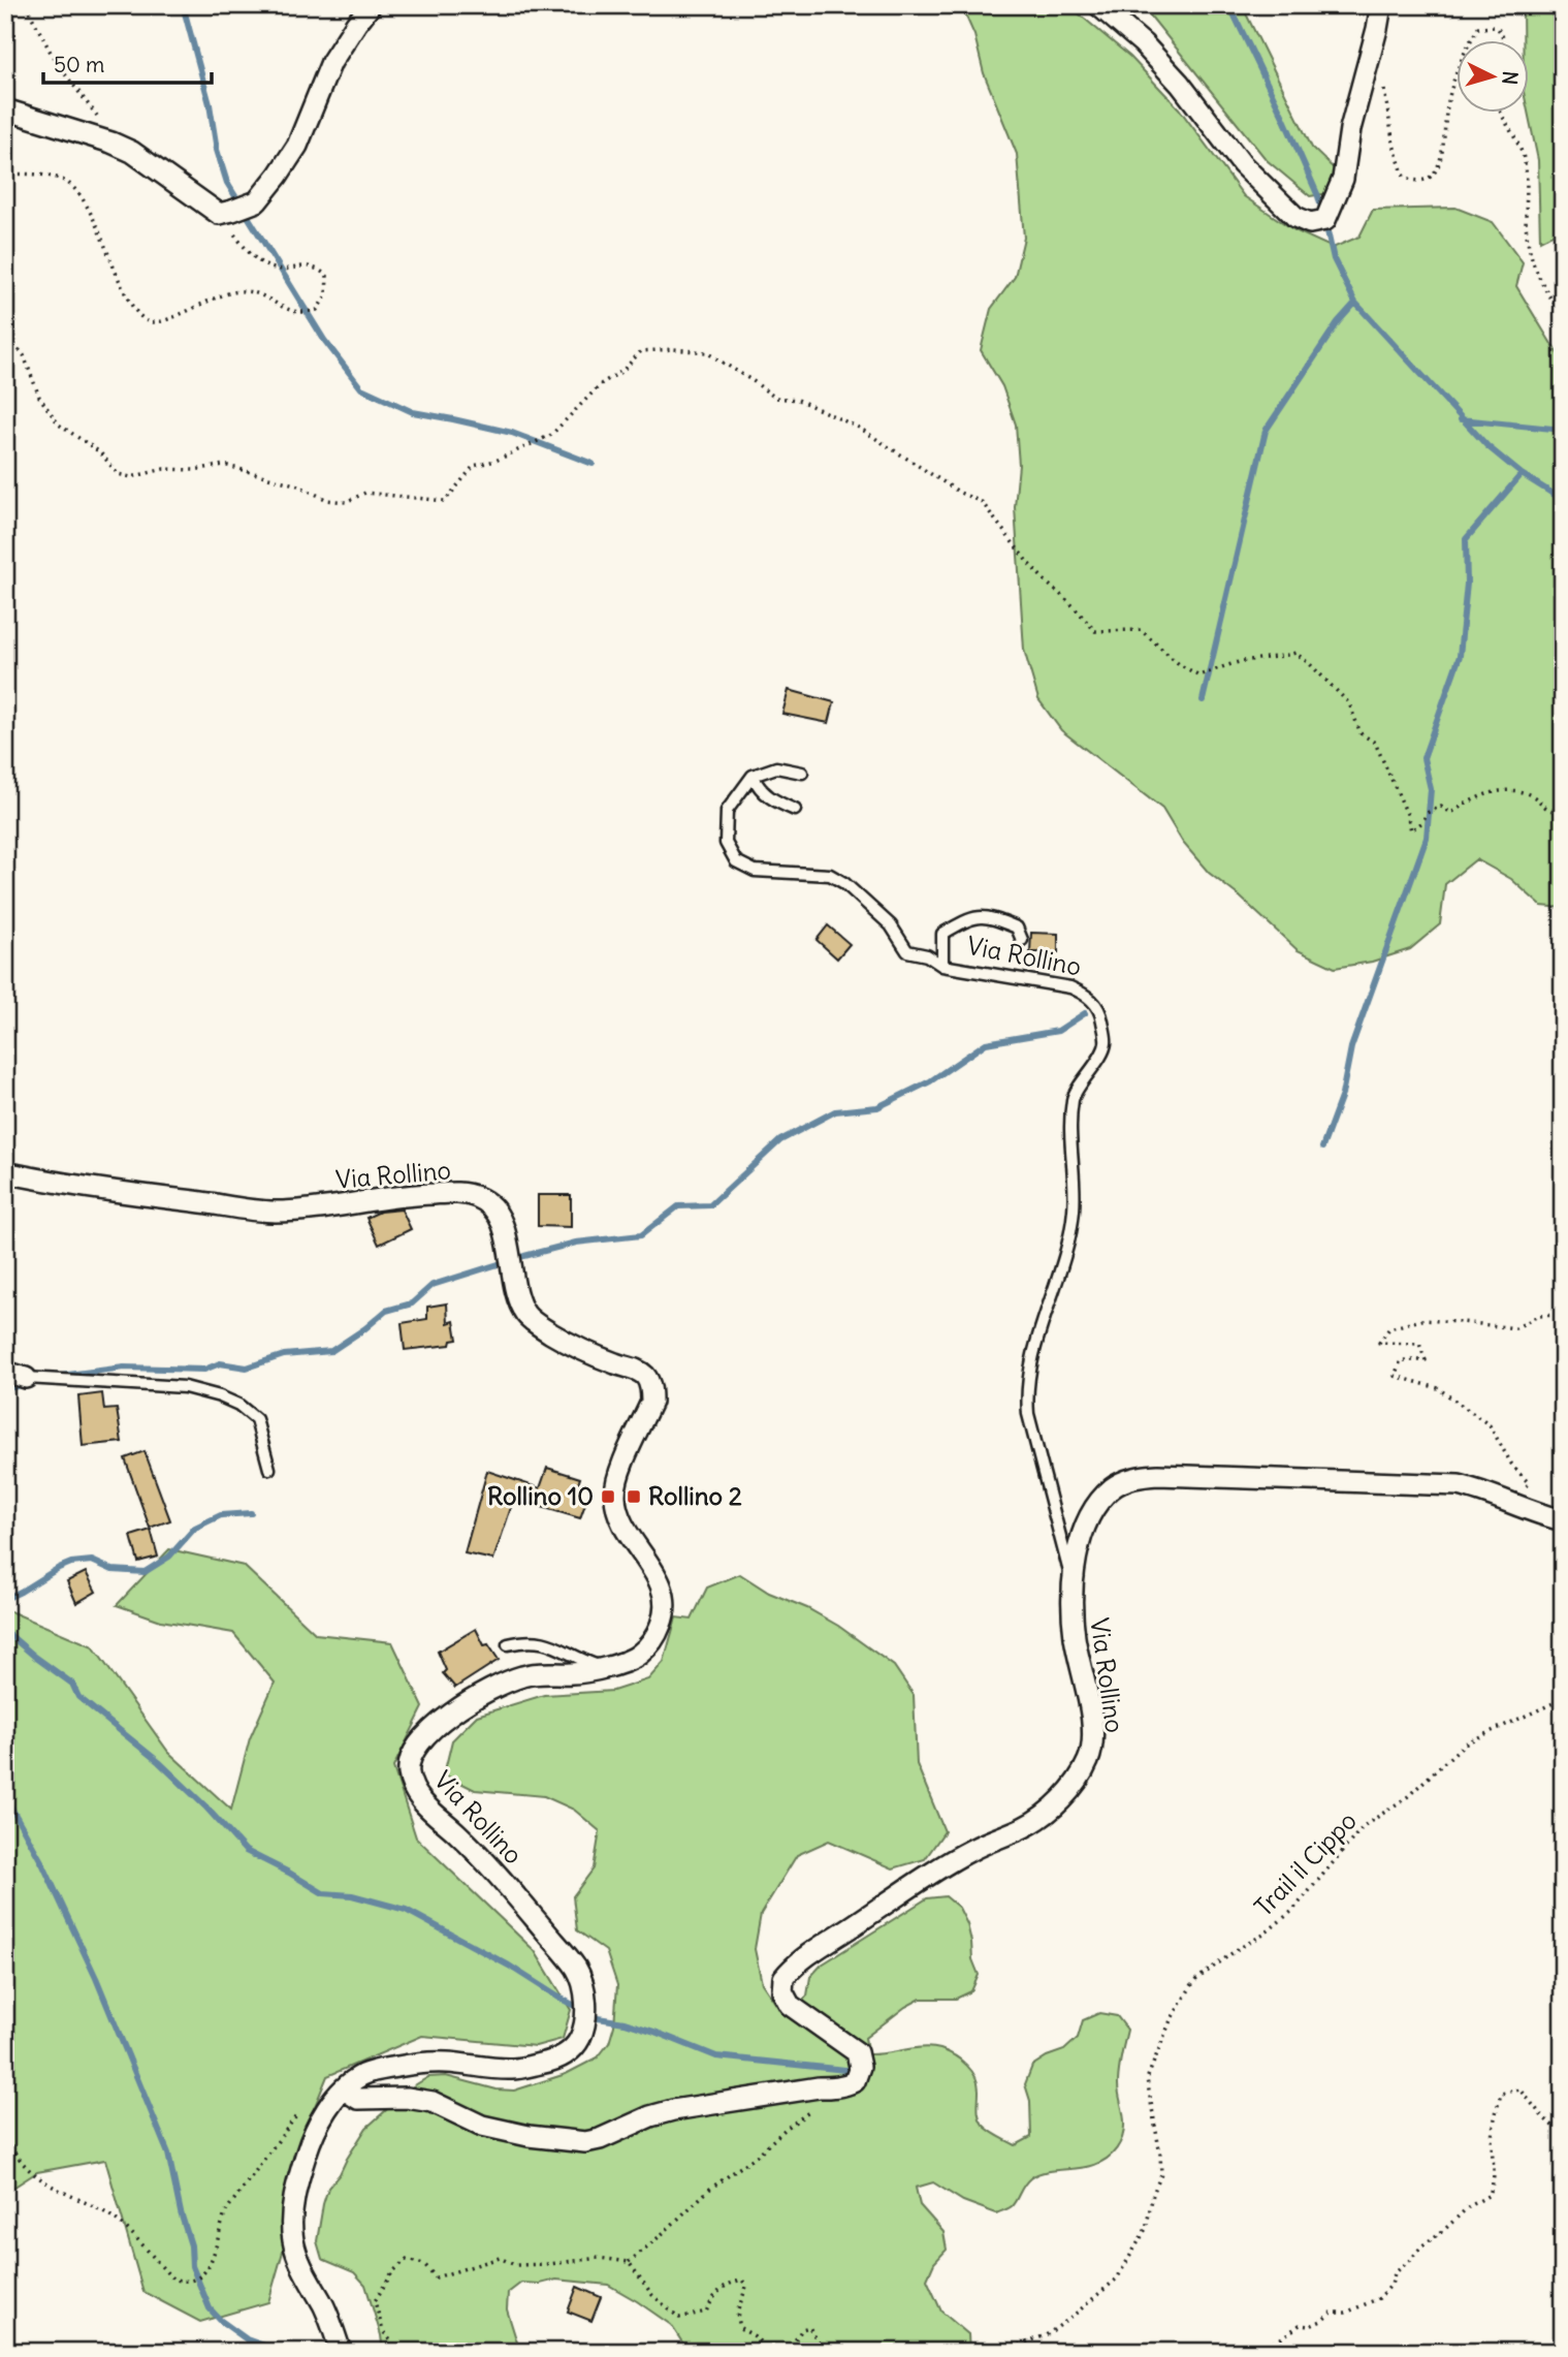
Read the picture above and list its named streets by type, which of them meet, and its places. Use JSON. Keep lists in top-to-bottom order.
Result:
{
  "streets": {
    "street": ["Via Rollino"],
    "path": ["Trail il Cippo"]
  },
  "places": {
    "transit": ["Rollino 10", "Rollino 2"]
  },
  "scale_bar": "50 m",
  "north": "right"
}
